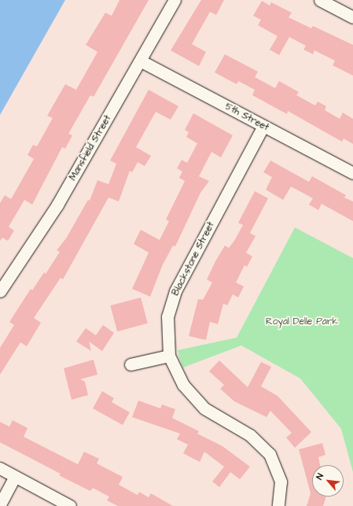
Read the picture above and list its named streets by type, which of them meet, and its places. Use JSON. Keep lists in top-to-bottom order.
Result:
{
  "streets": {
    "street": ["5th Street", "Mansfield Street", "Blackstone Street"]
  },
  "crossings": [
    ["5th Street", "Mansfield Street"],
    ["5th Street", "Blackstone Street"]
  ],
  "parks": ["Royal Delle Park"],
  "north": "top left"
}
